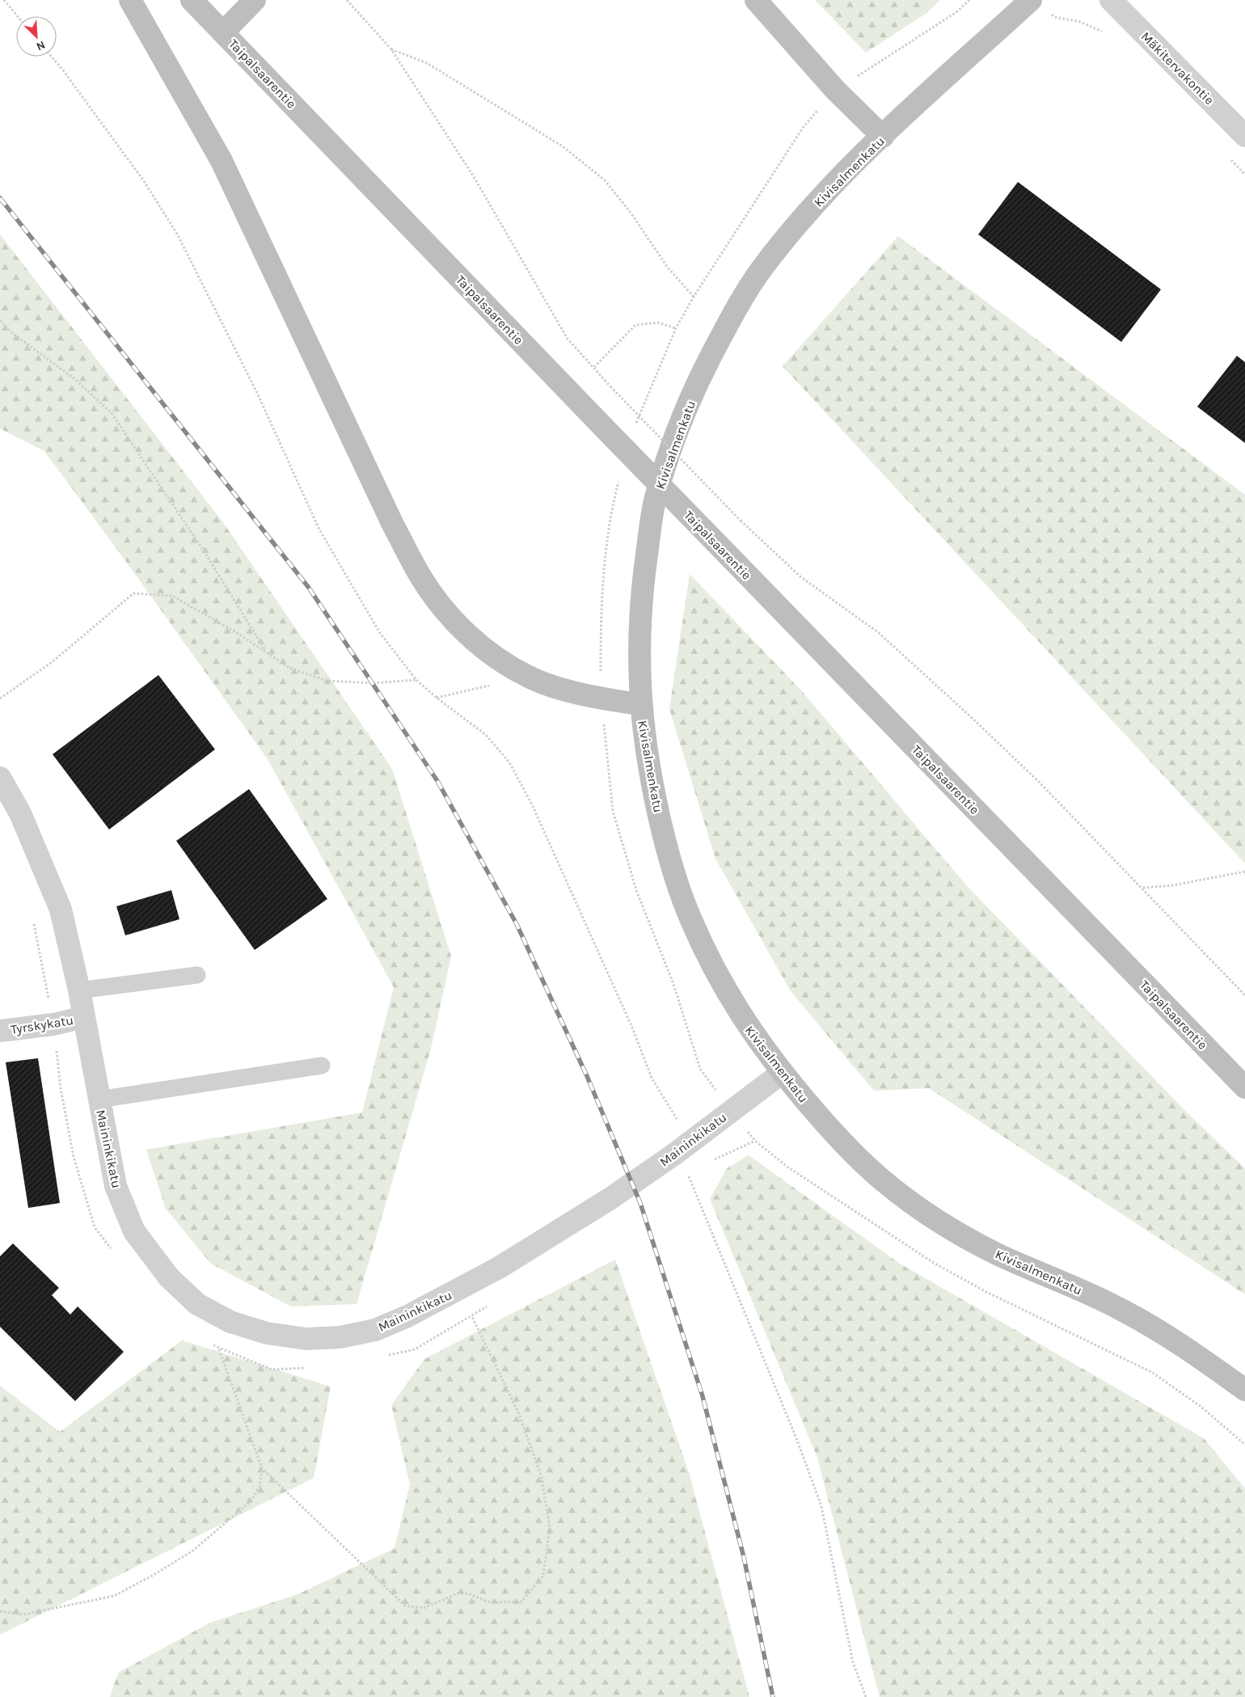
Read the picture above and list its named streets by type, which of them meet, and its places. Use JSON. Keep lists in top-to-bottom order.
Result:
{
  "streets": {
    "main road": ["Taipalsaarentie", "Kivisalmenkatu"],
    "street": ["Mäkitervakontie", "Tyrskykatu", "Maininkikatu"]
  },
  "crossings": [
    ["Kivisalmenkatu", "Maininkikatu"],
    ["Tyrskykatu", "Maininkikatu"]
  ],
  "north": "bottom right"
}
